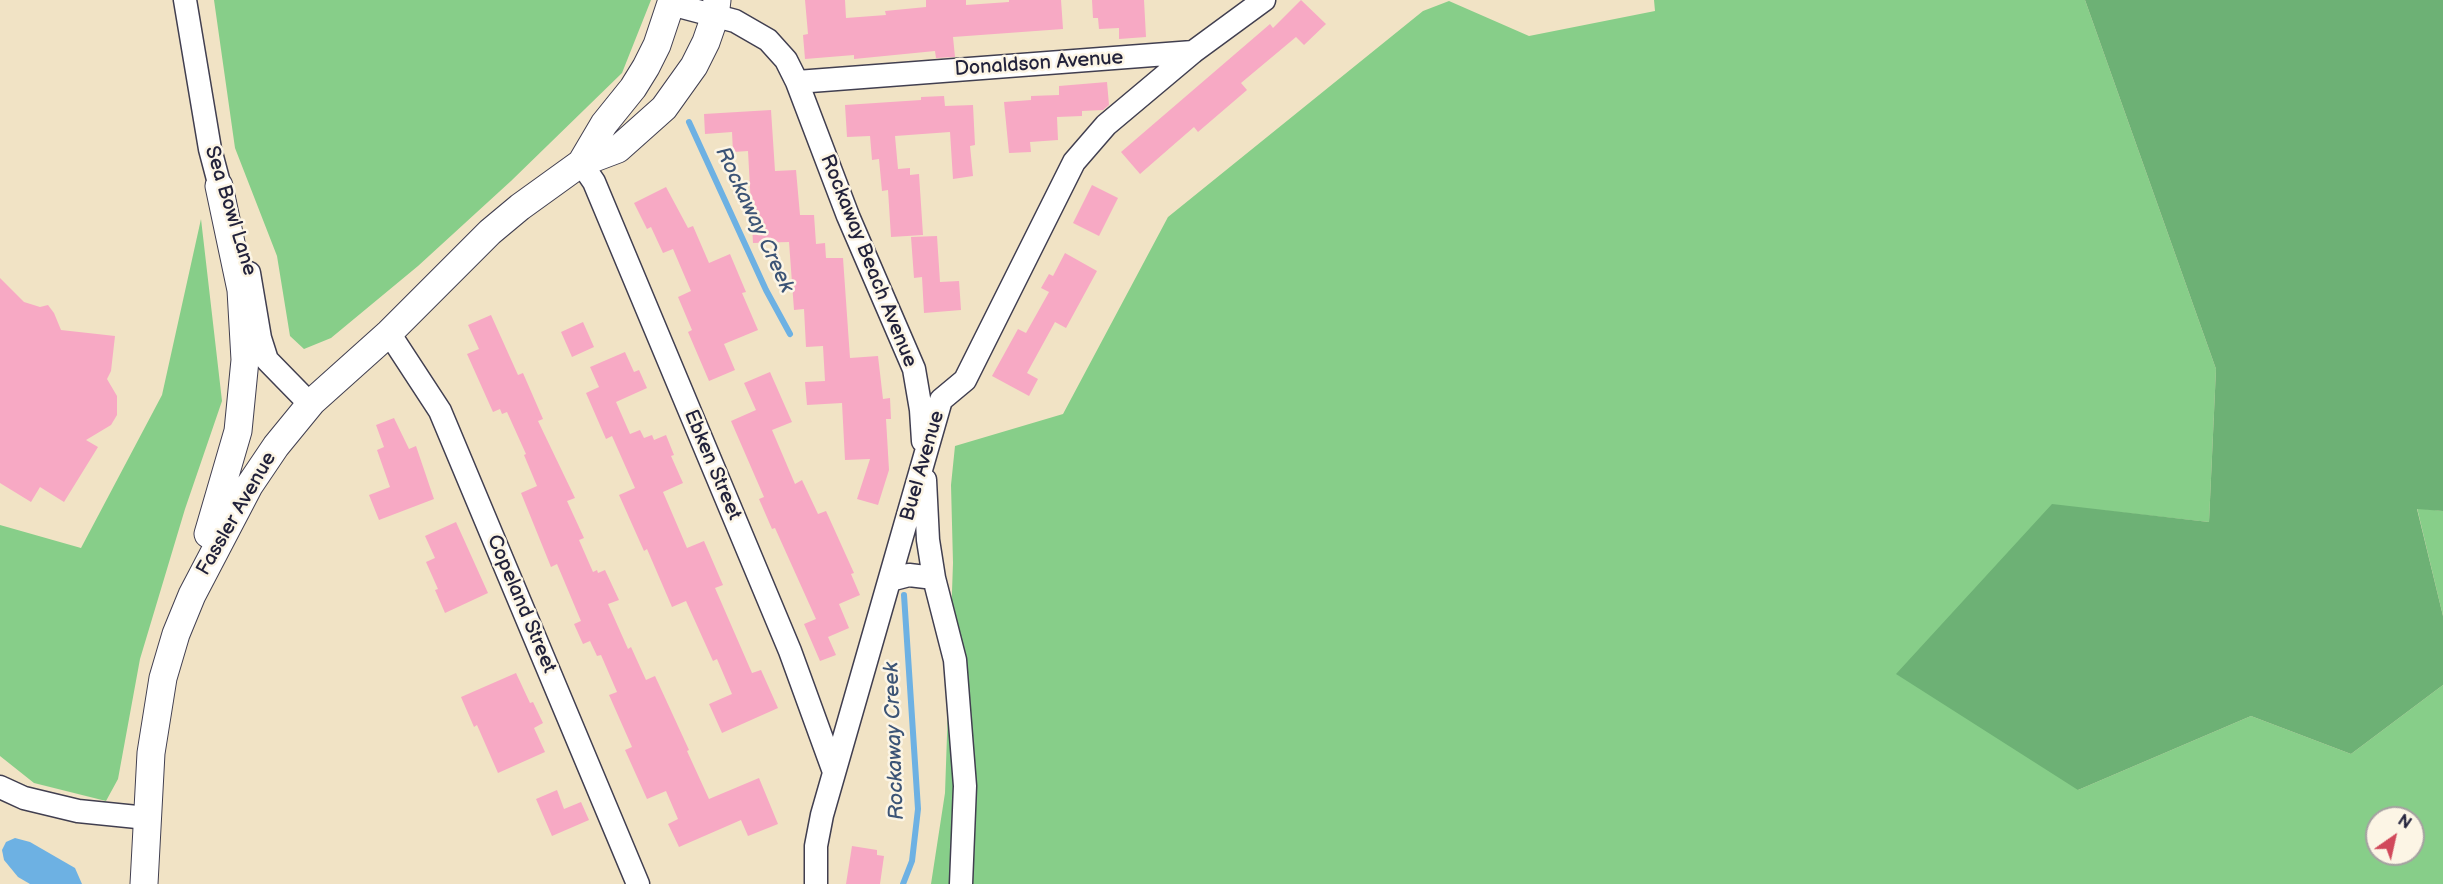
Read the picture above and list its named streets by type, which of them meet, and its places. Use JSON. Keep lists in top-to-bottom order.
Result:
{
  "streets": {
    "street": [
      "Donaldson Avenue",
      "Sea Bowl Lane",
      "Rockaway Beach Avenue",
      "Ebken Street",
      "Buel Avenue",
      "Fassler Avenue",
      "Copeland Street"
    ]
  },
  "crossings": [
    ["Donaldson Avenue", "Rockaway Beach Avenue"],
    ["Donaldson Avenue", "Buel Avenue"],
    ["Sea Bowl Lane", "Fassler Avenue"],
    ["Rockaway Beach Avenue", "Buel Avenue"],
    ["Rockaway Beach Avenue", "Fassler Avenue"],
    ["Ebken Street", "Buel Avenue"],
    ["Ebken Street", "Fassler Avenue"],
    ["Fassler Avenue", "Copeland Street"]
  ],
  "water": ["Rockaway Creek"],
  "north": "top right"
}
